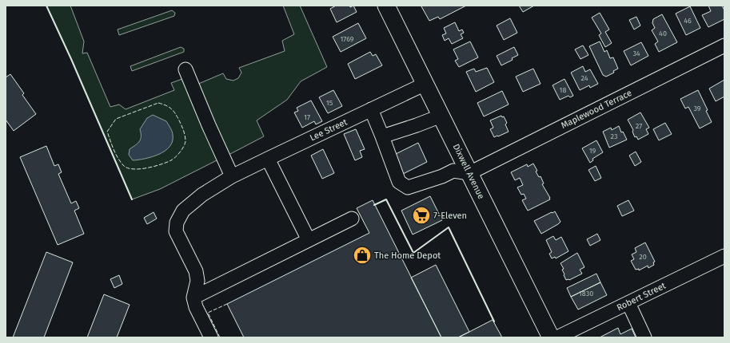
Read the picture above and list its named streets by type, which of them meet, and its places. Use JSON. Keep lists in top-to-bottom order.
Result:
{
  "streets": {
    "main road": ["Dixwell Avenue"],
    "street": ["Maplewood Terrace", "Lee Street", "Robert Street"]
  },
  "crossings": [
    ["Maplewood Terrace", "Dixwell Avenue"],
    ["Lee Street", "Dixwell Avenue"]
  ],
  "places": {
    "supermarket": ["7-Eleven"],
    "shop": ["The Home Depot"]
  },
  "house_numbers": [
    "46",
    "40",
    "1769",
    "34",
    "24",
    "18",
    "15",
    "39",
    "17",
    "27",
    "23",
    "19",
    "20",
    "1830"
  ]
}
